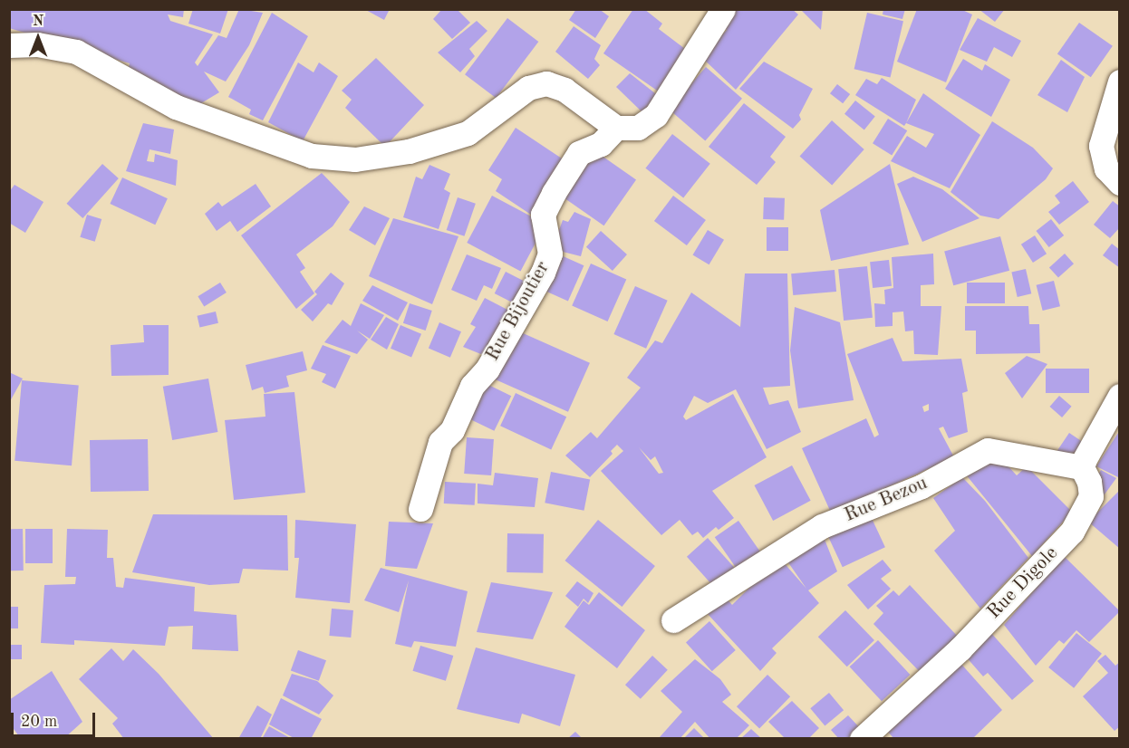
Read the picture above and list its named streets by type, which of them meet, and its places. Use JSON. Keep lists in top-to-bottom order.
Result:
{
  "streets": {
    "street": ["Rue Bijoutier", "Rue Bezou", "Rue Digole"]
  },
  "crossings": [
    ["Rue Bezou", "Rue Digole"]
  ],
  "scale_bar": "20 m",
  "north": "top"
}
